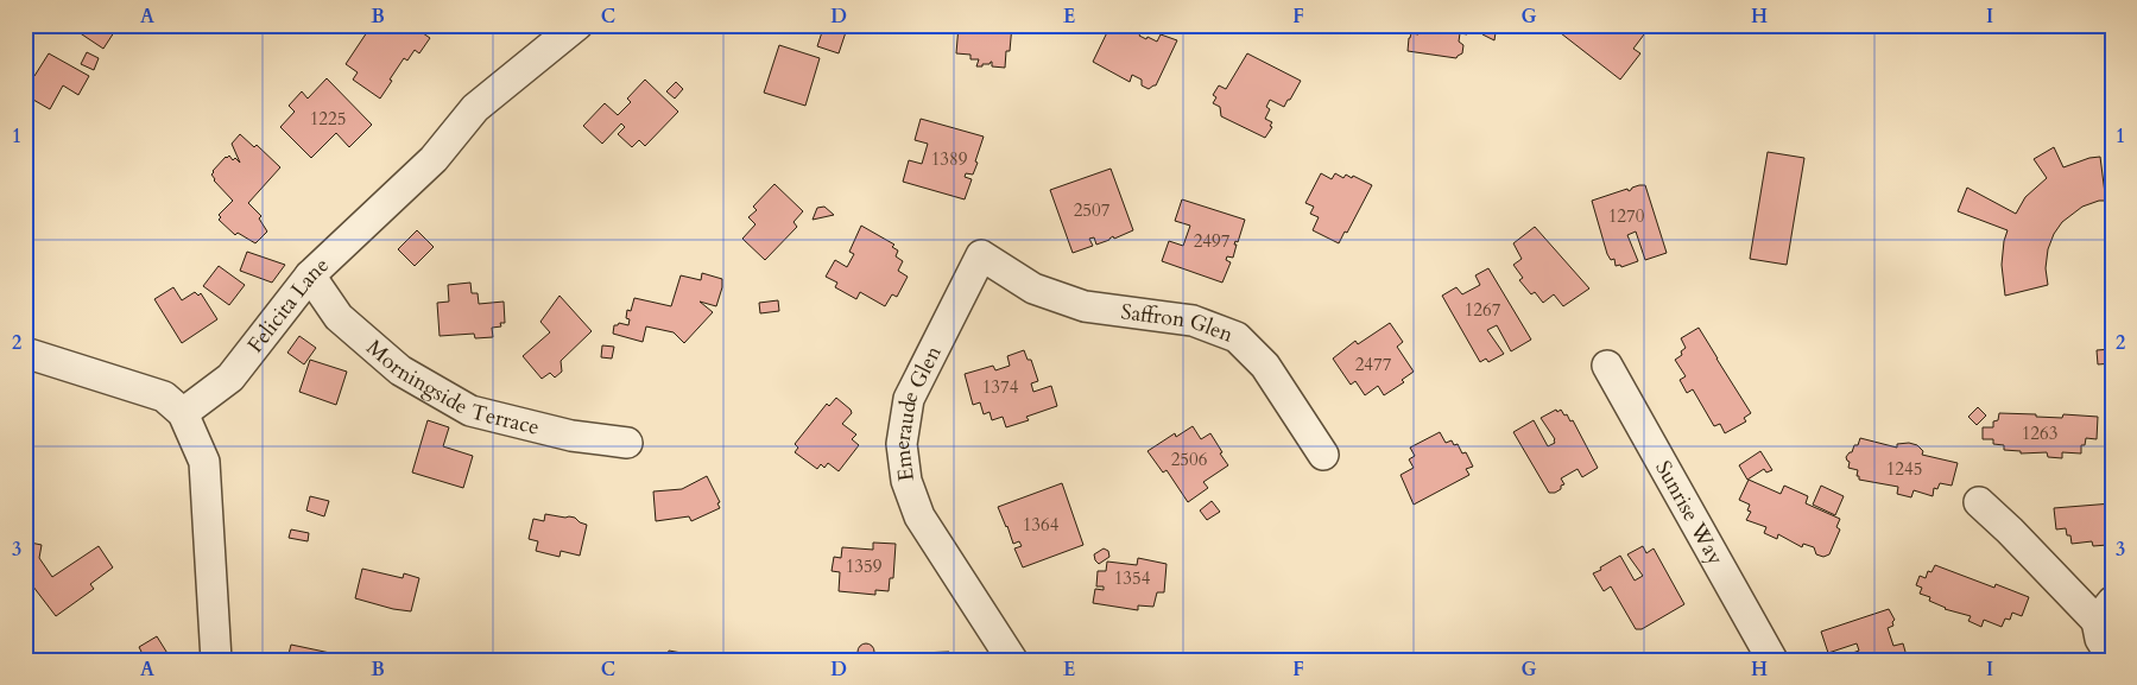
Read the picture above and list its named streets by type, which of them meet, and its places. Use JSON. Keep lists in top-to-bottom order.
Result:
{
  "streets": {
    "street": [
      "Felicita Lane",
      "Saffron Glen",
      "Morningside Terrace",
      "Emeraude Glen",
      "Sunrise Way"
    ]
  },
  "crossings": [
    ["Felicita Lane", "Morningside Terrace"],
    ["Saffron Glen", "Emeraude Glen"]
  ],
  "house_numbers": [
    "1225",
    "1389",
    "2507",
    "1270",
    "2497",
    "1267",
    "2477",
    "1374",
    "1263",
    "2506",
    "1245",
    "1364",
    "1359",
    "1354"
  ],
  "grid": {
    "columns": [
      "A",
      "B",
      "C",
      "D",
      "E",
      "F",
      "G",
      "H",
      "I"
    ],
    "rows": ["1", "2", "3"]
  }
}
